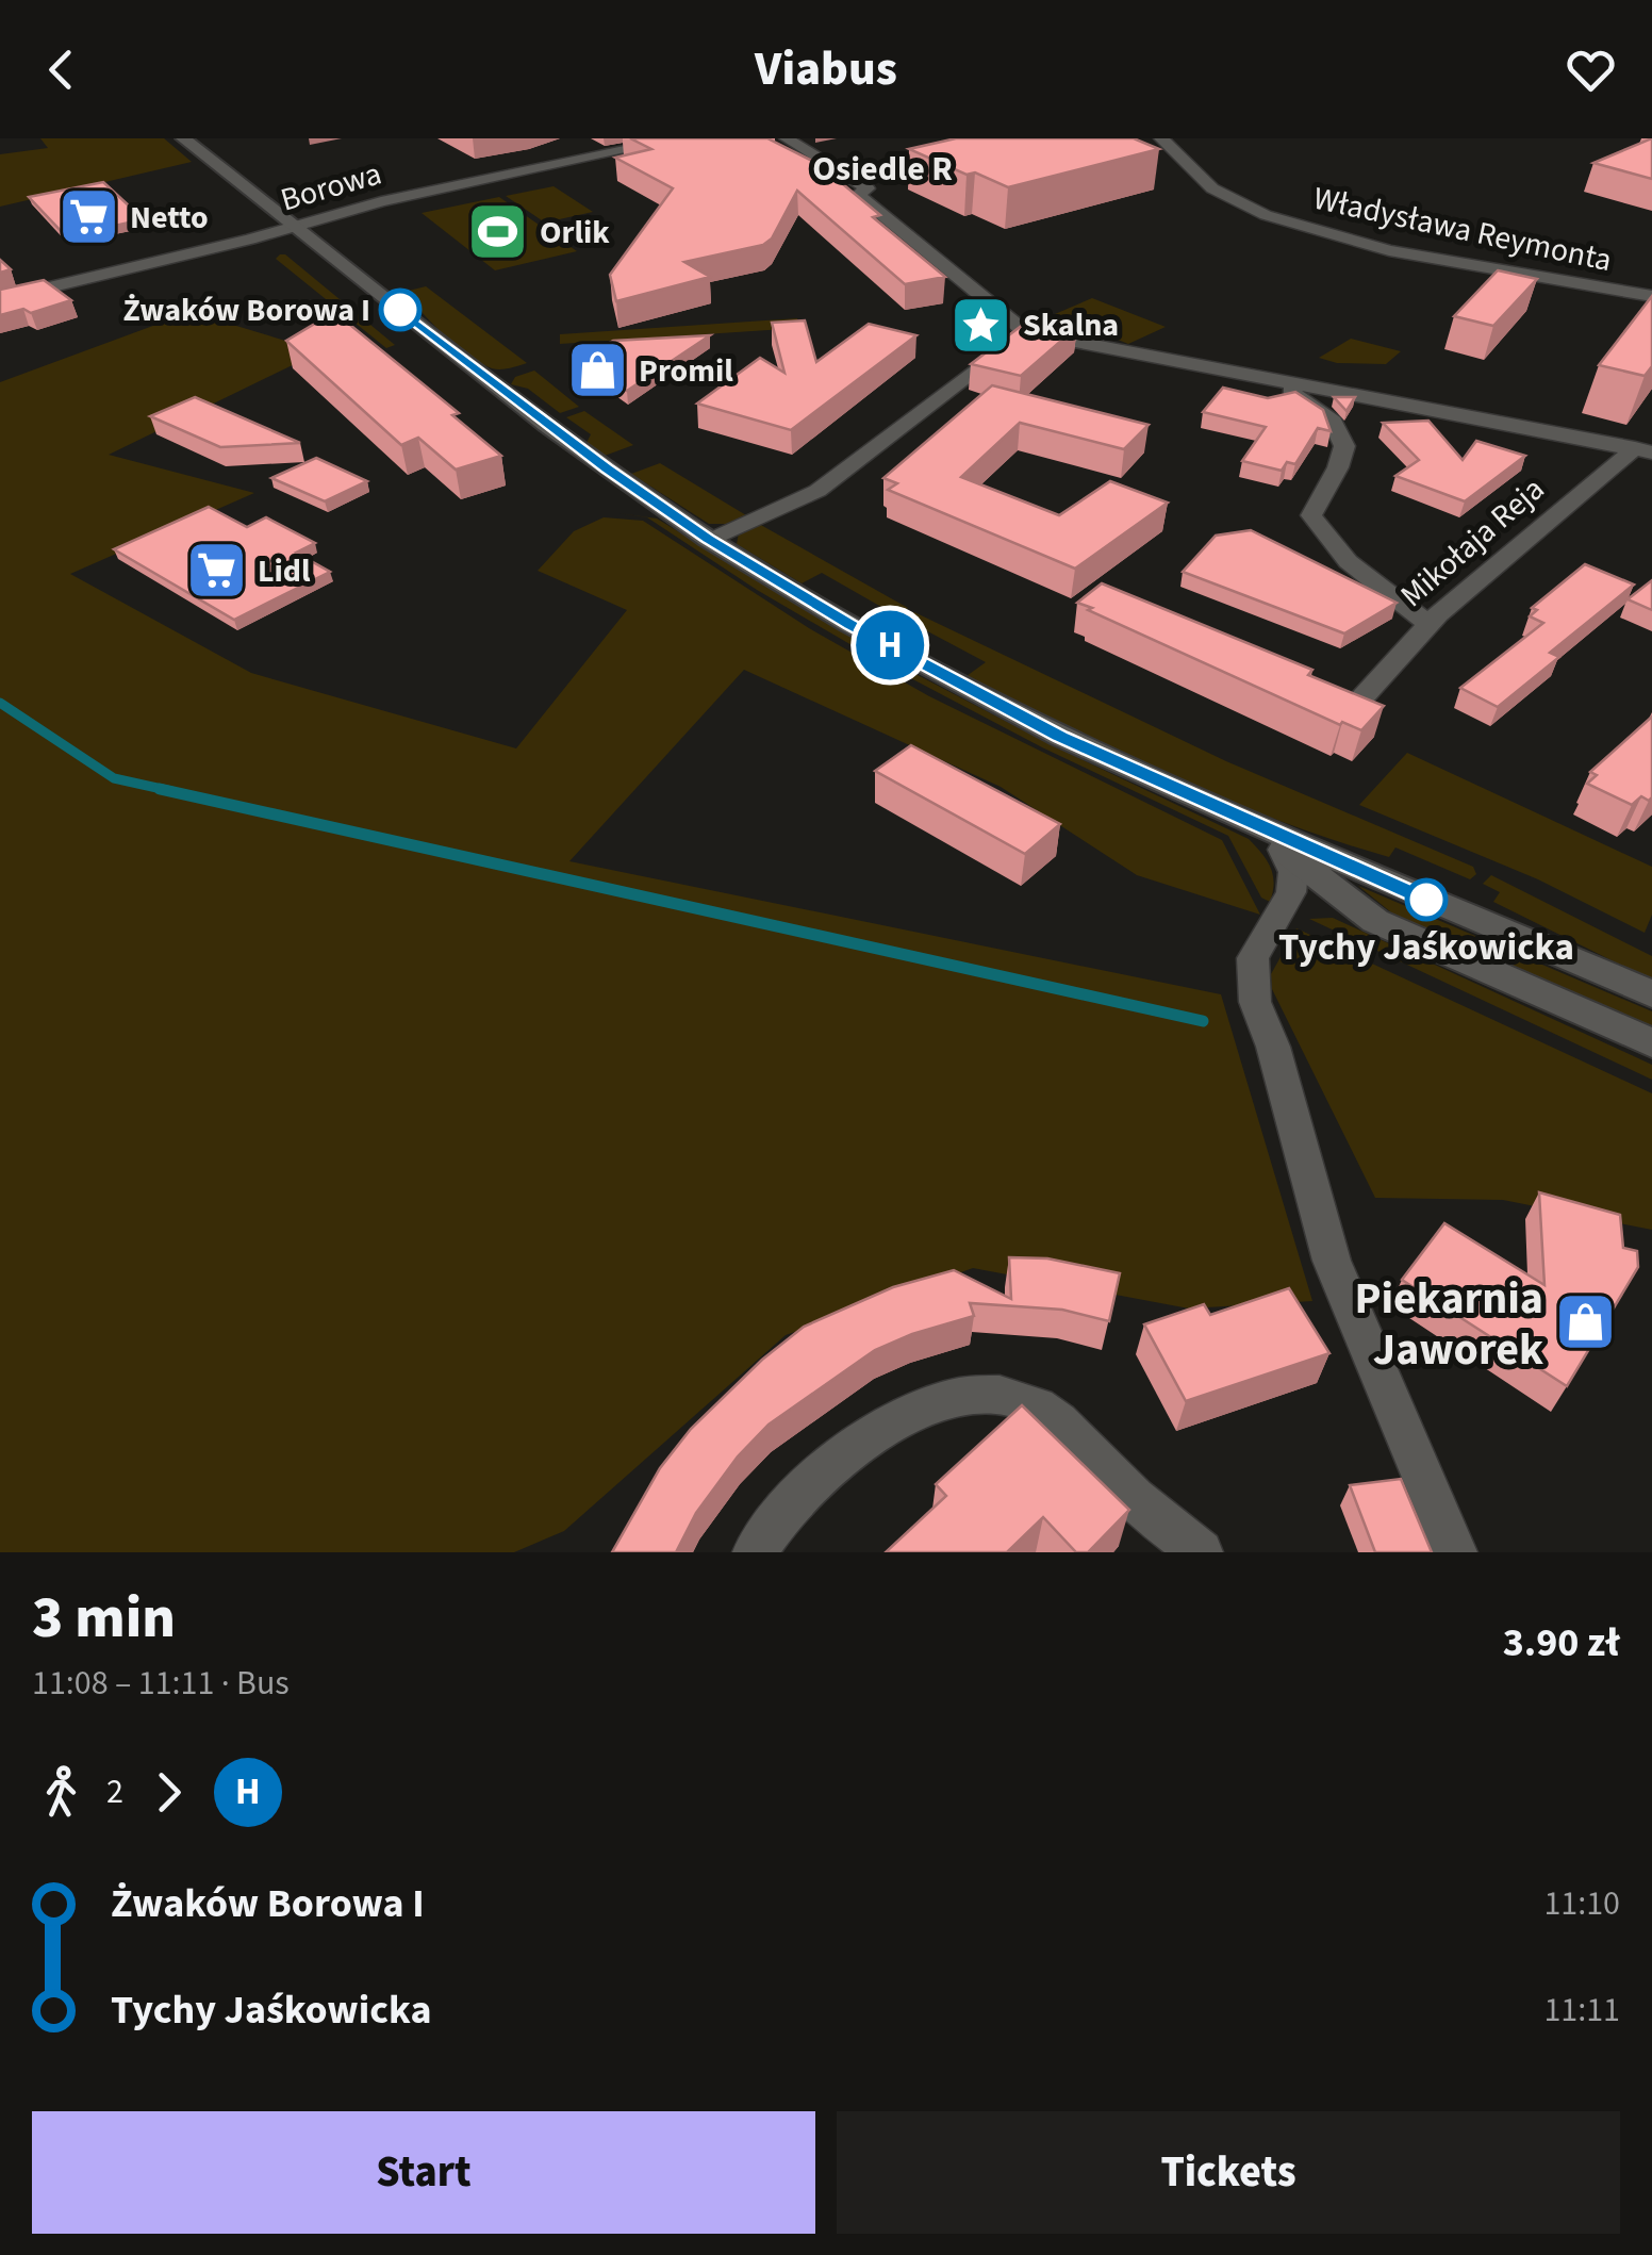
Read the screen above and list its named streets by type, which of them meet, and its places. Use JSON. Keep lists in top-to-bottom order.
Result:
{
  "streets": {
    "street": ["Borowa", "Władysława Reymonta", "Mikołaja Reja"]
  },
  "districts": ["Osiedle R"],
  "places": {
    "supermarket": ["Netto", "Lidl"],
    "sports": ["Orlik"],
    "other": ["Żwaków Borowa I", "Tychy Jaśkowicka"],
    "place": ["Skalna"],
    "shop": ["Promil", "Piekarnia Jaworek"]
  },
  "lines": ["bus line H"],
  "page": {
    "header": "Viabus",
    "on_map": "H",
    "heading": ["3 min", "11:08 – 11:11 · Bus", "3.90 zł"],
    "legs": ["2", "H"],
    "list": [
      {
        "name": "Żwaków Borowa I",
        "value": "11:10"
      },
      {
        "name": "Tychy Jaśkowicka",
        "value": "11:11"
      }
    ],
    "buttons": ["Start", "Tickets"]
  }
}
